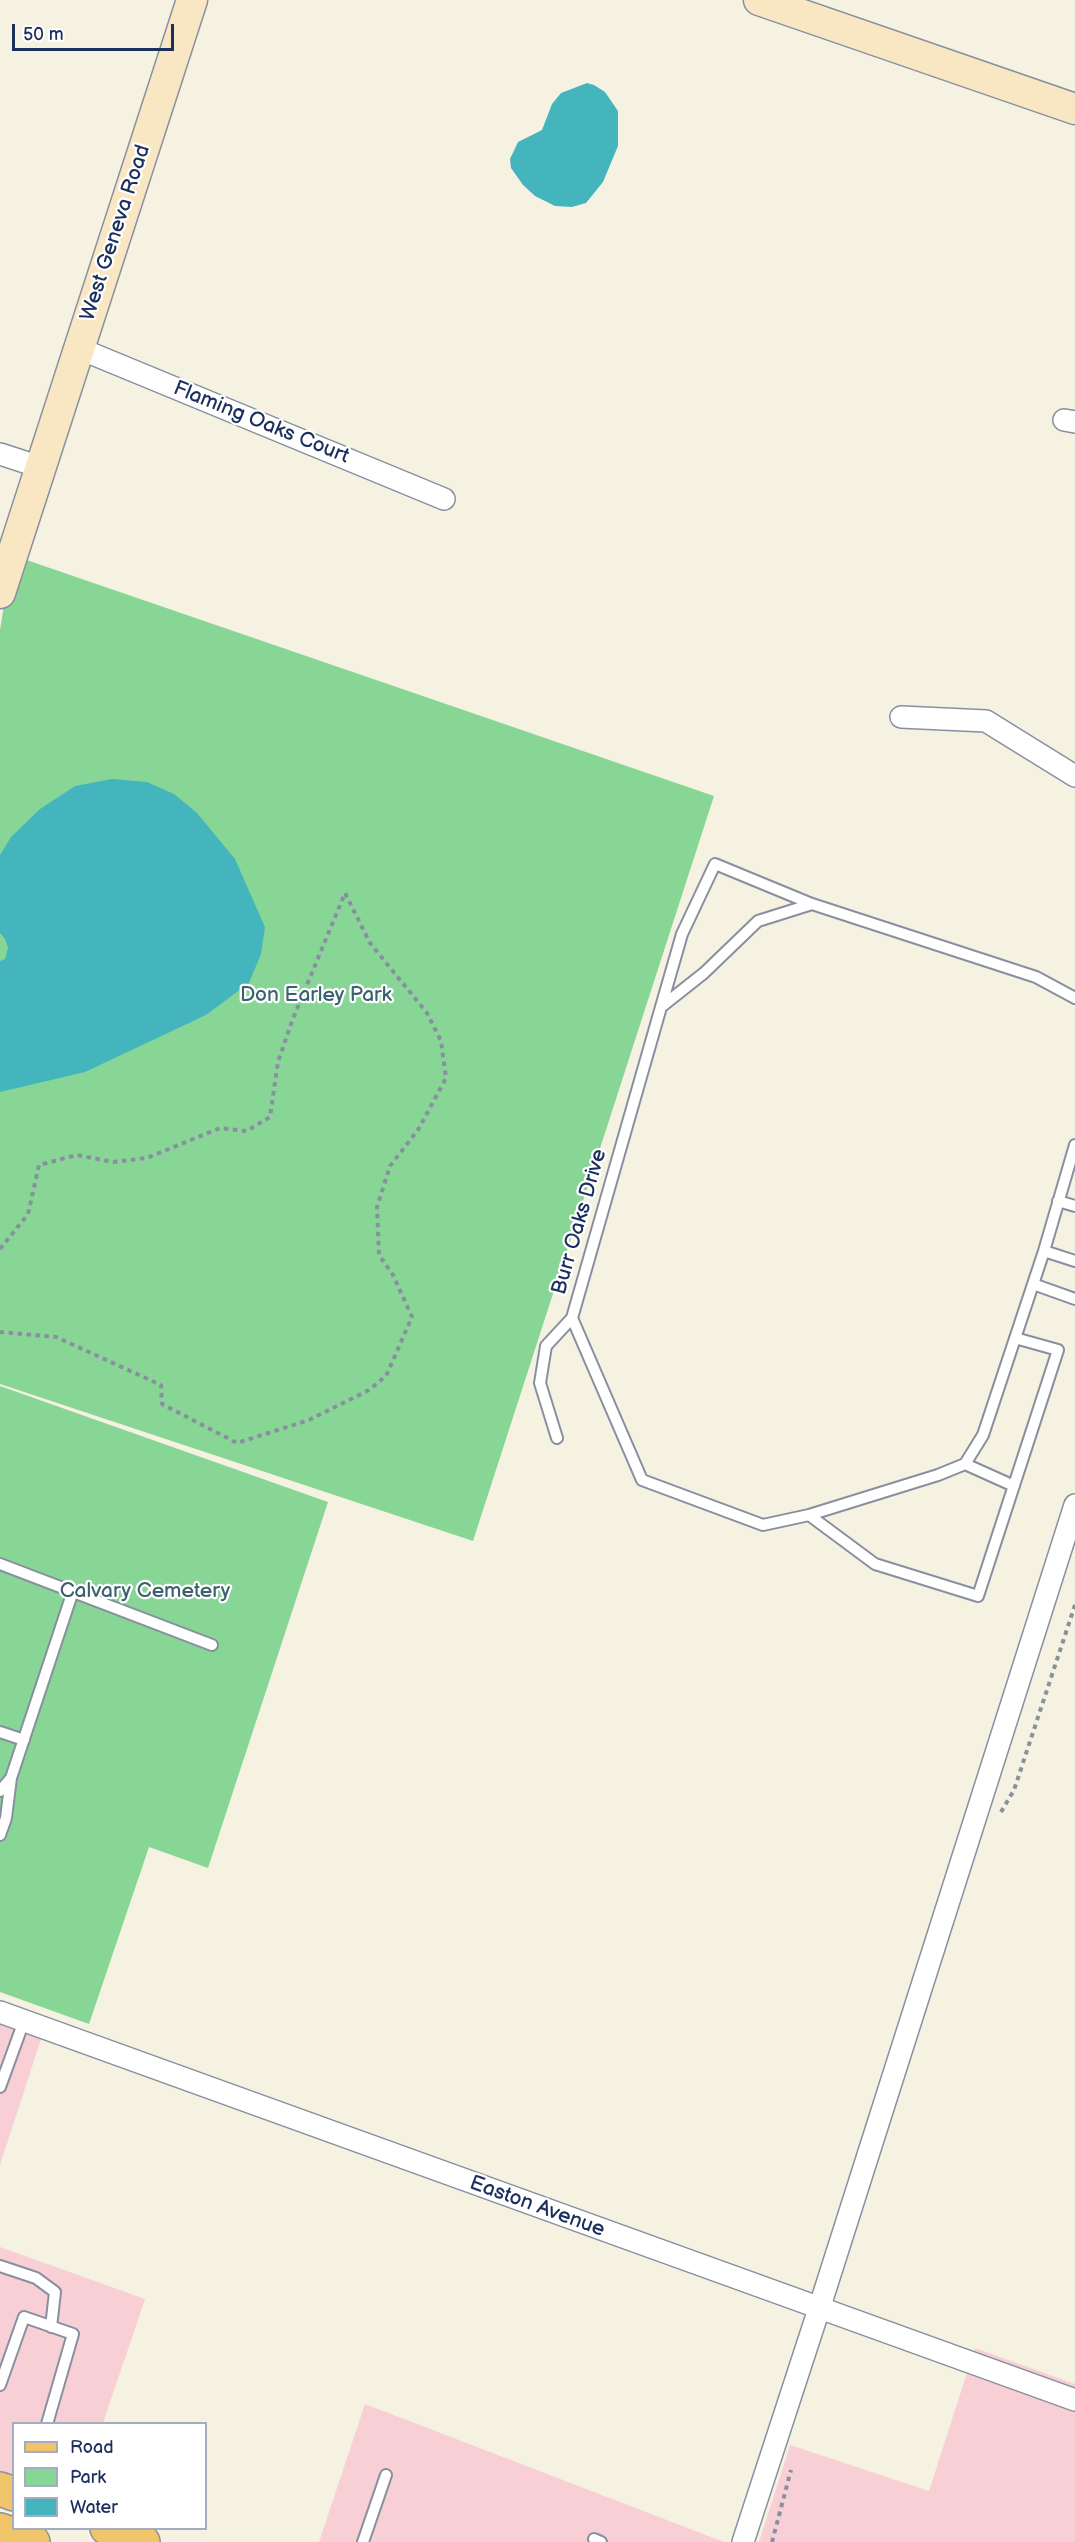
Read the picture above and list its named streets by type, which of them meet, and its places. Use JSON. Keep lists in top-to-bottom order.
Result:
{
  "streets": {
    "main road": ["West Geneva Road"],
    "street": ["Flaming Oaks Court", "Easton Avenue"],
    "lane": ["Burr Oaks Drive"]
  },
  "crossings": [
    ["West Geneva Road", "Flaming Oaks Court"]
  ],
  "parks": ["Don Earley Park", "Calvary Cemetery"],
  "legend": ["Road", "Park", "Water"],
  "scale_bar": "50 m"
}
